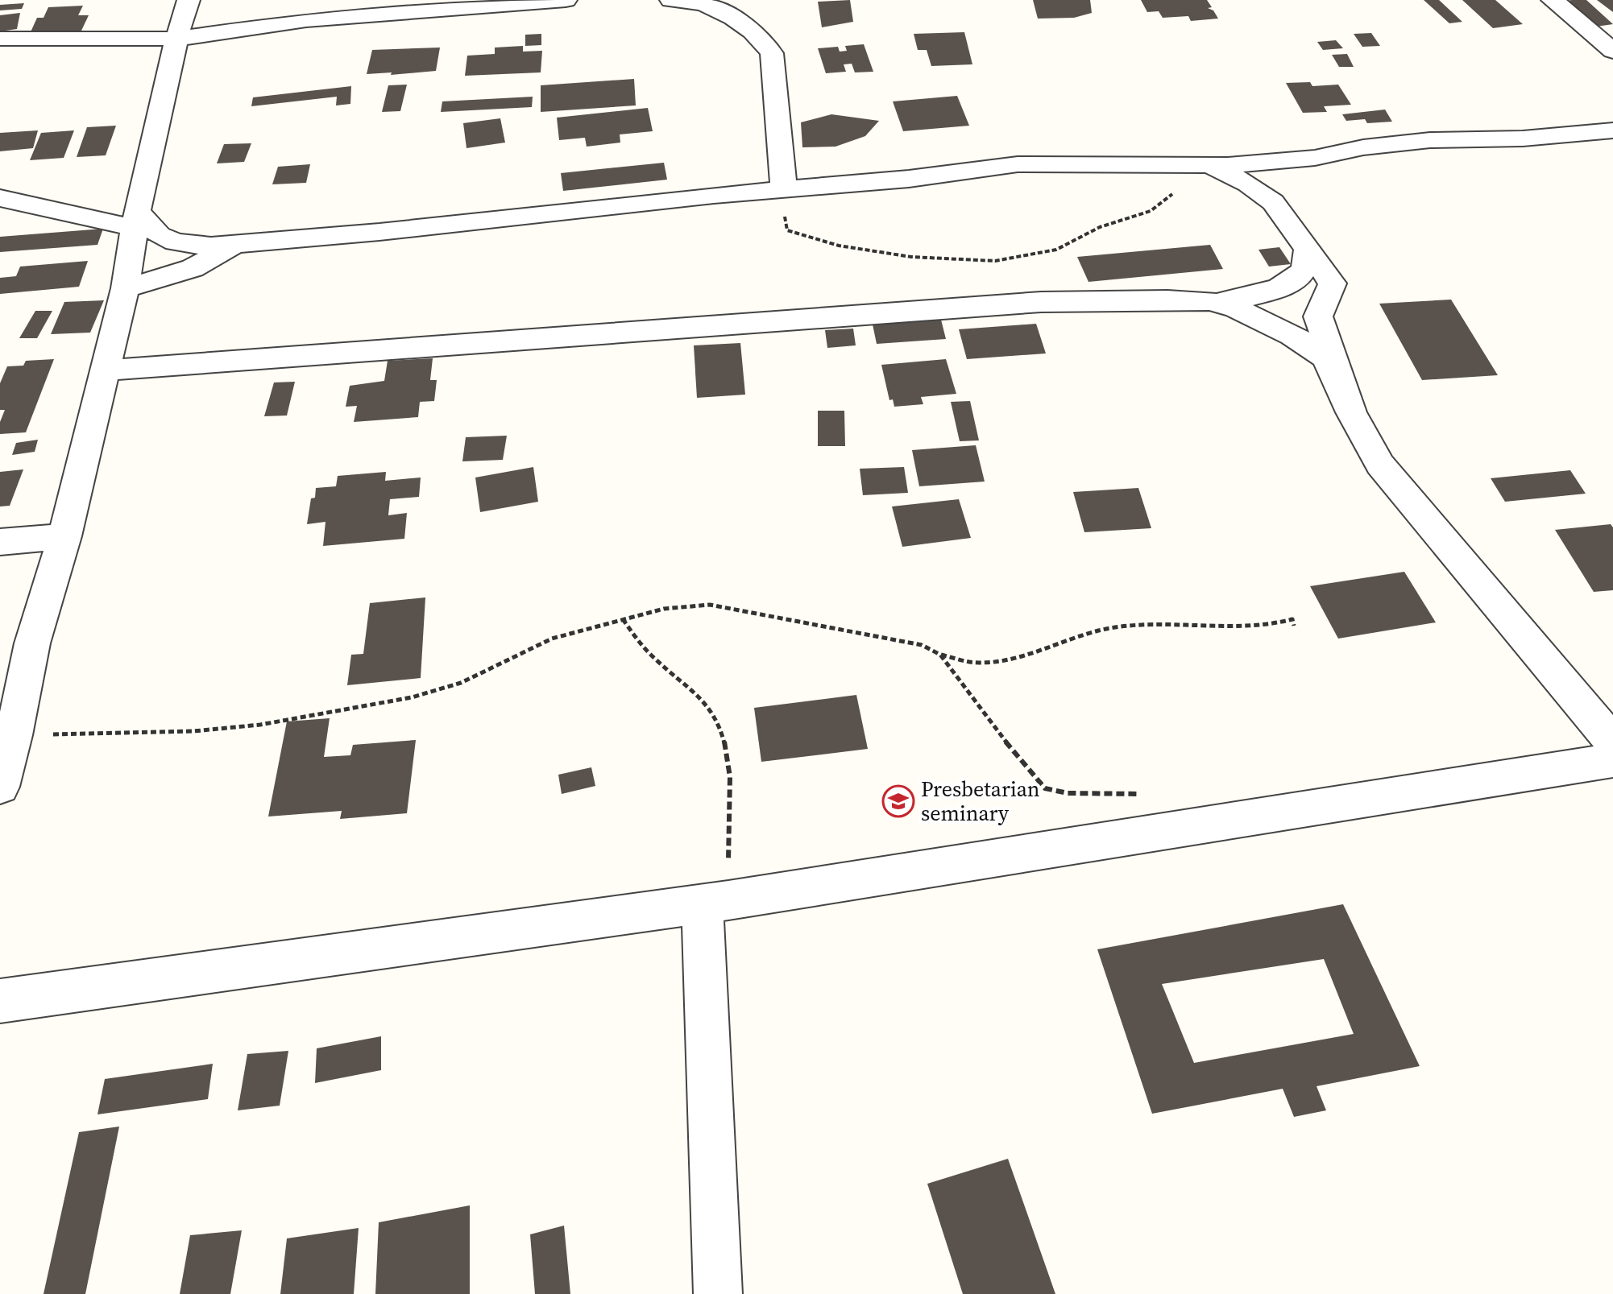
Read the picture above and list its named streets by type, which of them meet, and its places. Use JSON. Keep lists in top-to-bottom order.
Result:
{
  "places": {
    "school or university": ["Presbetarian seminary"]
  }
}
